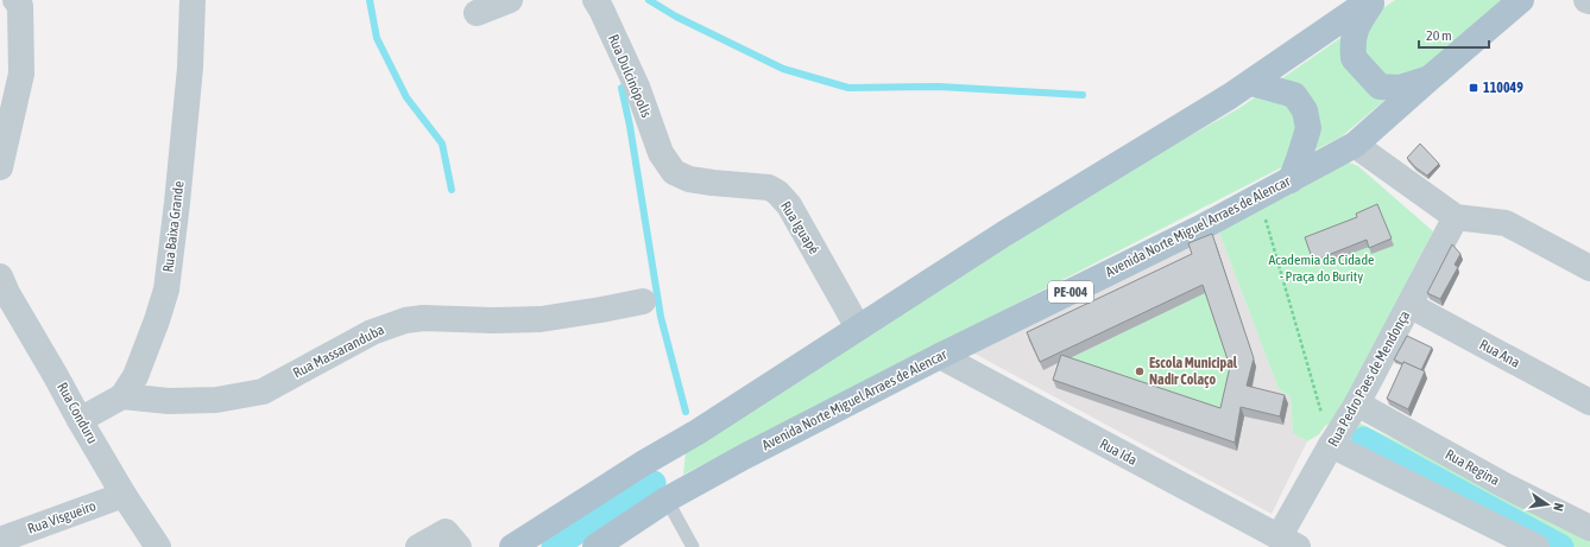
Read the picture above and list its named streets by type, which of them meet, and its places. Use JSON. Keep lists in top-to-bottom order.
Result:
{
  "streets": {
    "main road": ["Avenida Norte Miguel Arraes de Alencar", "PE-004"],
    "street": [
      "Rua Dulcinópolis",
      "Rua Baixa Grande",
      "Rua Iguapé",
      "Rua Massaranduba",
      "Rua Ana",
      "Rua Pedro Paes de Mendonça",
      "Rua Conduru",
      "Rua Ida",
      "Rua Regina",
      "Rua Visgueiro"
    ]
  },
  "crossings": [
    ["Rua Dulcinópolis", "Rua Iguapé"],
    ["Rua Baixa Grande", "Rua Massaranduba"],
    ["Rua Baixa Grande", "Rua Conduru"],
    ["Avenida Norte Miguel Arraes de Alencar", "Rua Ida"],
    ["Rua Ana", "Rua Pedro Paes de Mendonça"],
    ["Rua Pedro Paes de Mendonça", "Rua Ida"],
    ["Rua Pedro Paes de Mendonça", "Rua Regina"],
    ["Rua Conduru", "Rua Visgueiro"]
  ],
  "parks": ["Academia da Cidade - Praça do Burity"],
  "places": {
    "transit": ["110049"],
    "other": ["Escola Municipal Nadir Colaço"]
  },
  "scale_bar": "20 m",
  "north": "right"
}
